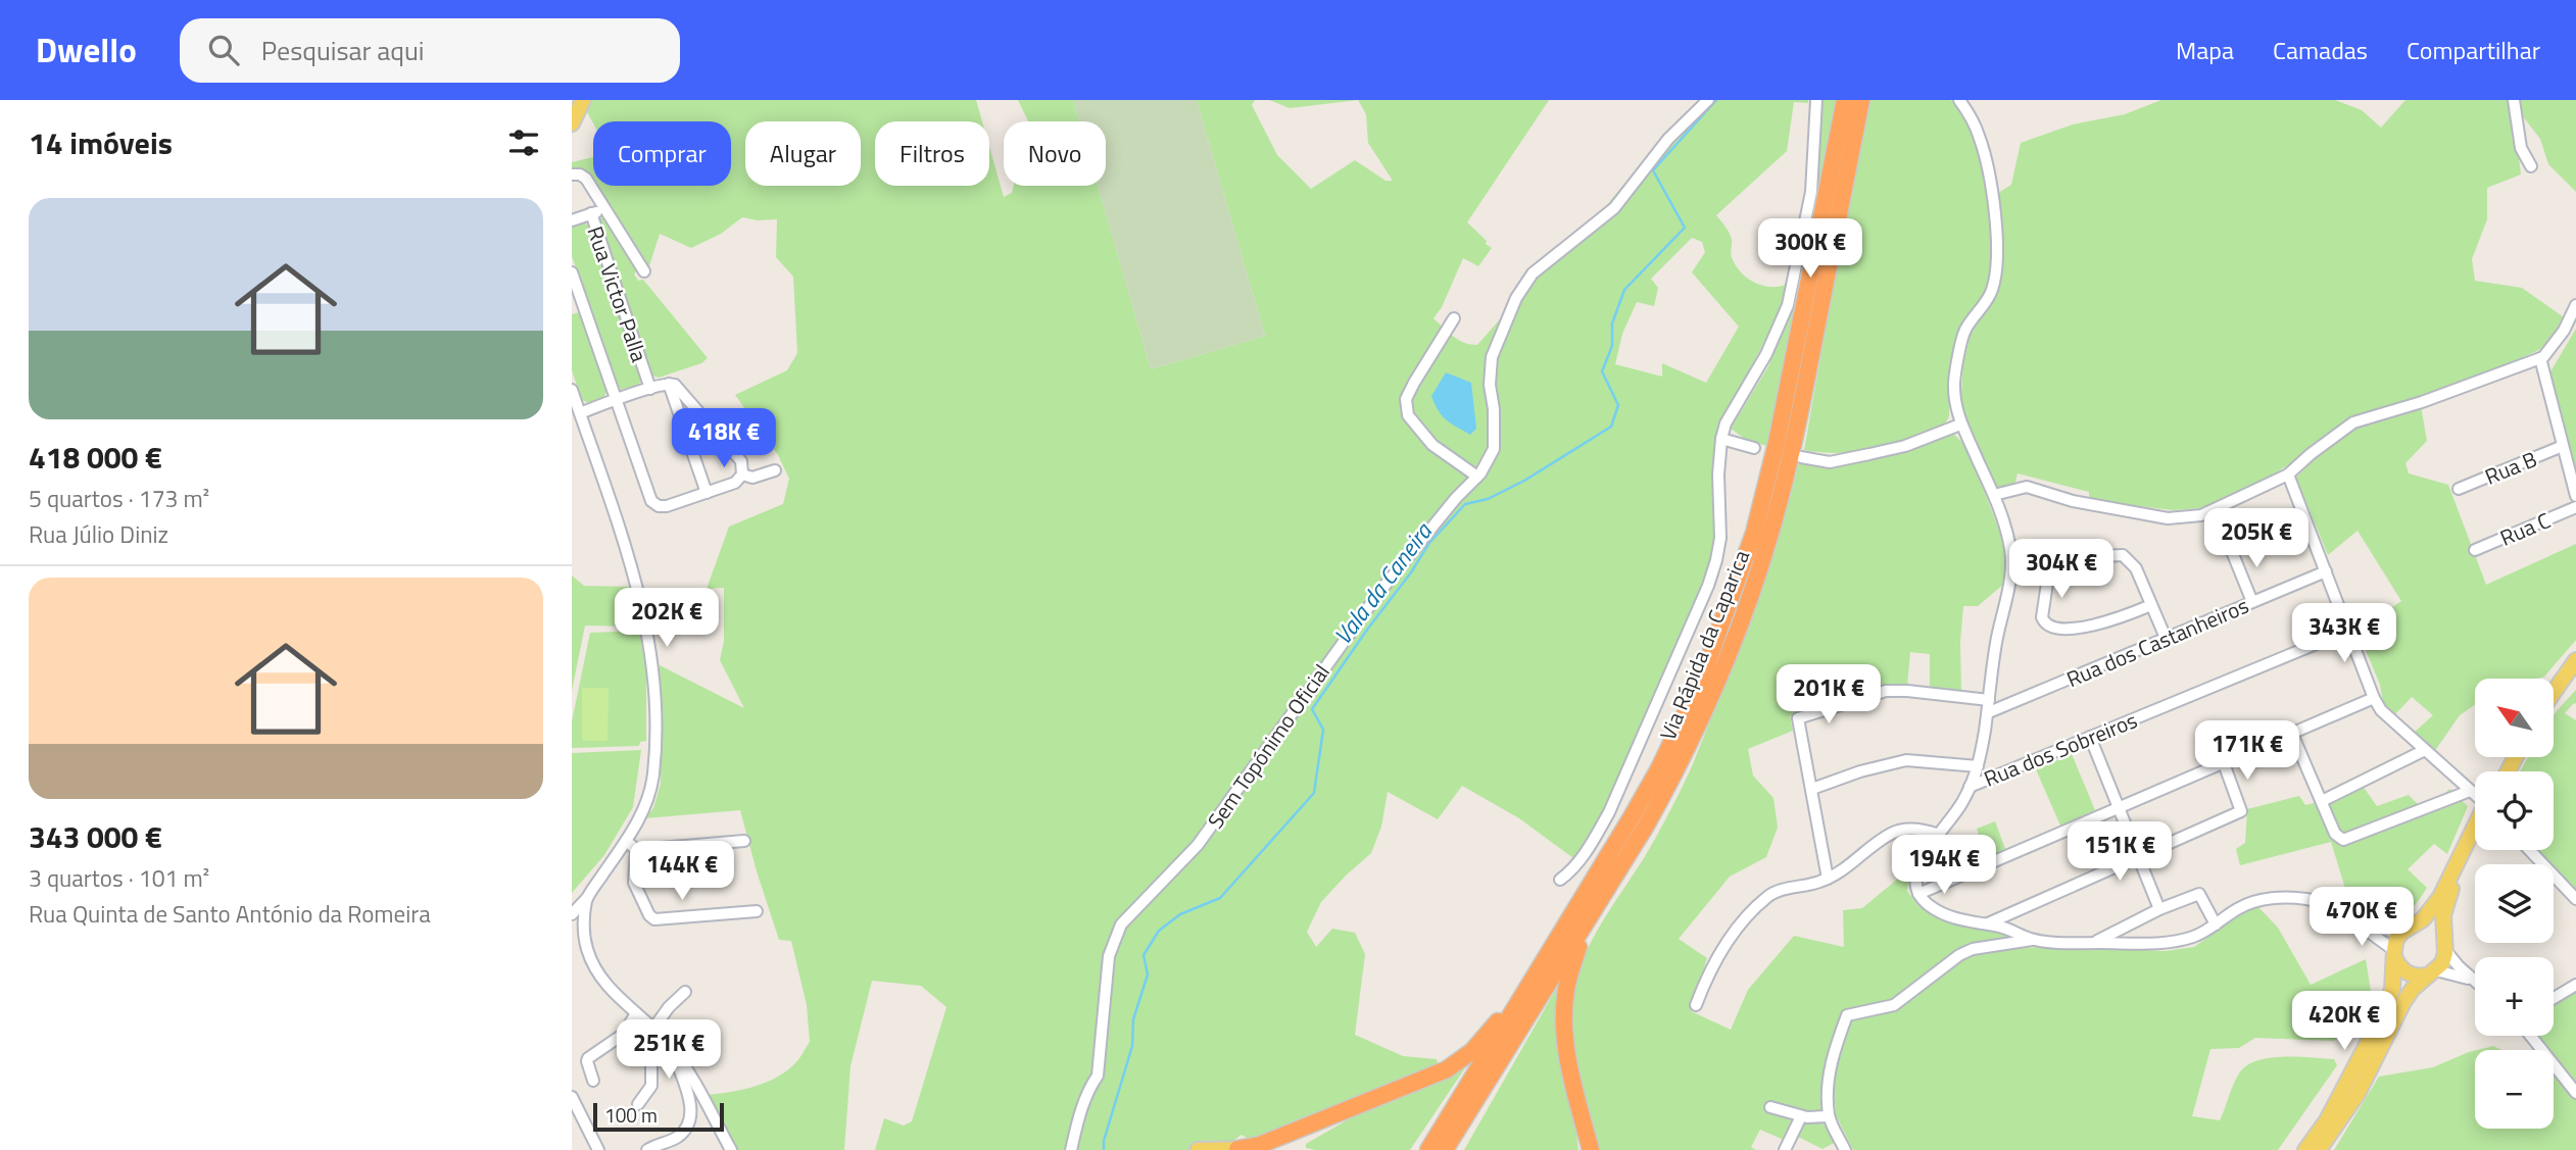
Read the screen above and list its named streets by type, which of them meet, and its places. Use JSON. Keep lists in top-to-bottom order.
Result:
{
  "streets": {
    "highway": ["Via Rápida da Caparica"],
    "street": [
      "Rua Victor Palla",
      "Rua B",
      "Rua C",
      "Rua dos Castanheiros",
      "Sem Topónimo Oficial",
      "Rua dos Sobreiros"
    ]
  },
  "water": ["Vala da Caneira"],
  "scale_bar": "100 m",
  "north": "top left",
  "page": {
    "header": "Dwello",
    "search": "Pesquisar aqui",
    "nav": ["Mapa", "Camadas", "Compartilhar"],
    "heading": "14 imóveis",
    "chip": [
      "Comprar",
      "Alugar",
      "Filtros",
      "Novo"
    ],
    "list": [
      {
        "name": "418 000 €",
        "note": "5 quartos · 173 m² · Rua Júlio Diniz"
      },
      {
        "name": "343 000 €",
        "note": "3 quartos · 101 m² · Rua Quinta de Santo António da Romeira"
      }
    ],
    "price": [
      "300K €",
      "418K €",
      "205K €",
      "304K €",
      "202K €",
      "343K €",
      "201K €",
      "171K €",
      "151K €",
      "194K €",
      "144K €",
      "470K €",
      "420K €",
      "251K €"
    ],
    "map_buttons": ["+", "−"],
    "scale": "100 m"
  }
}
